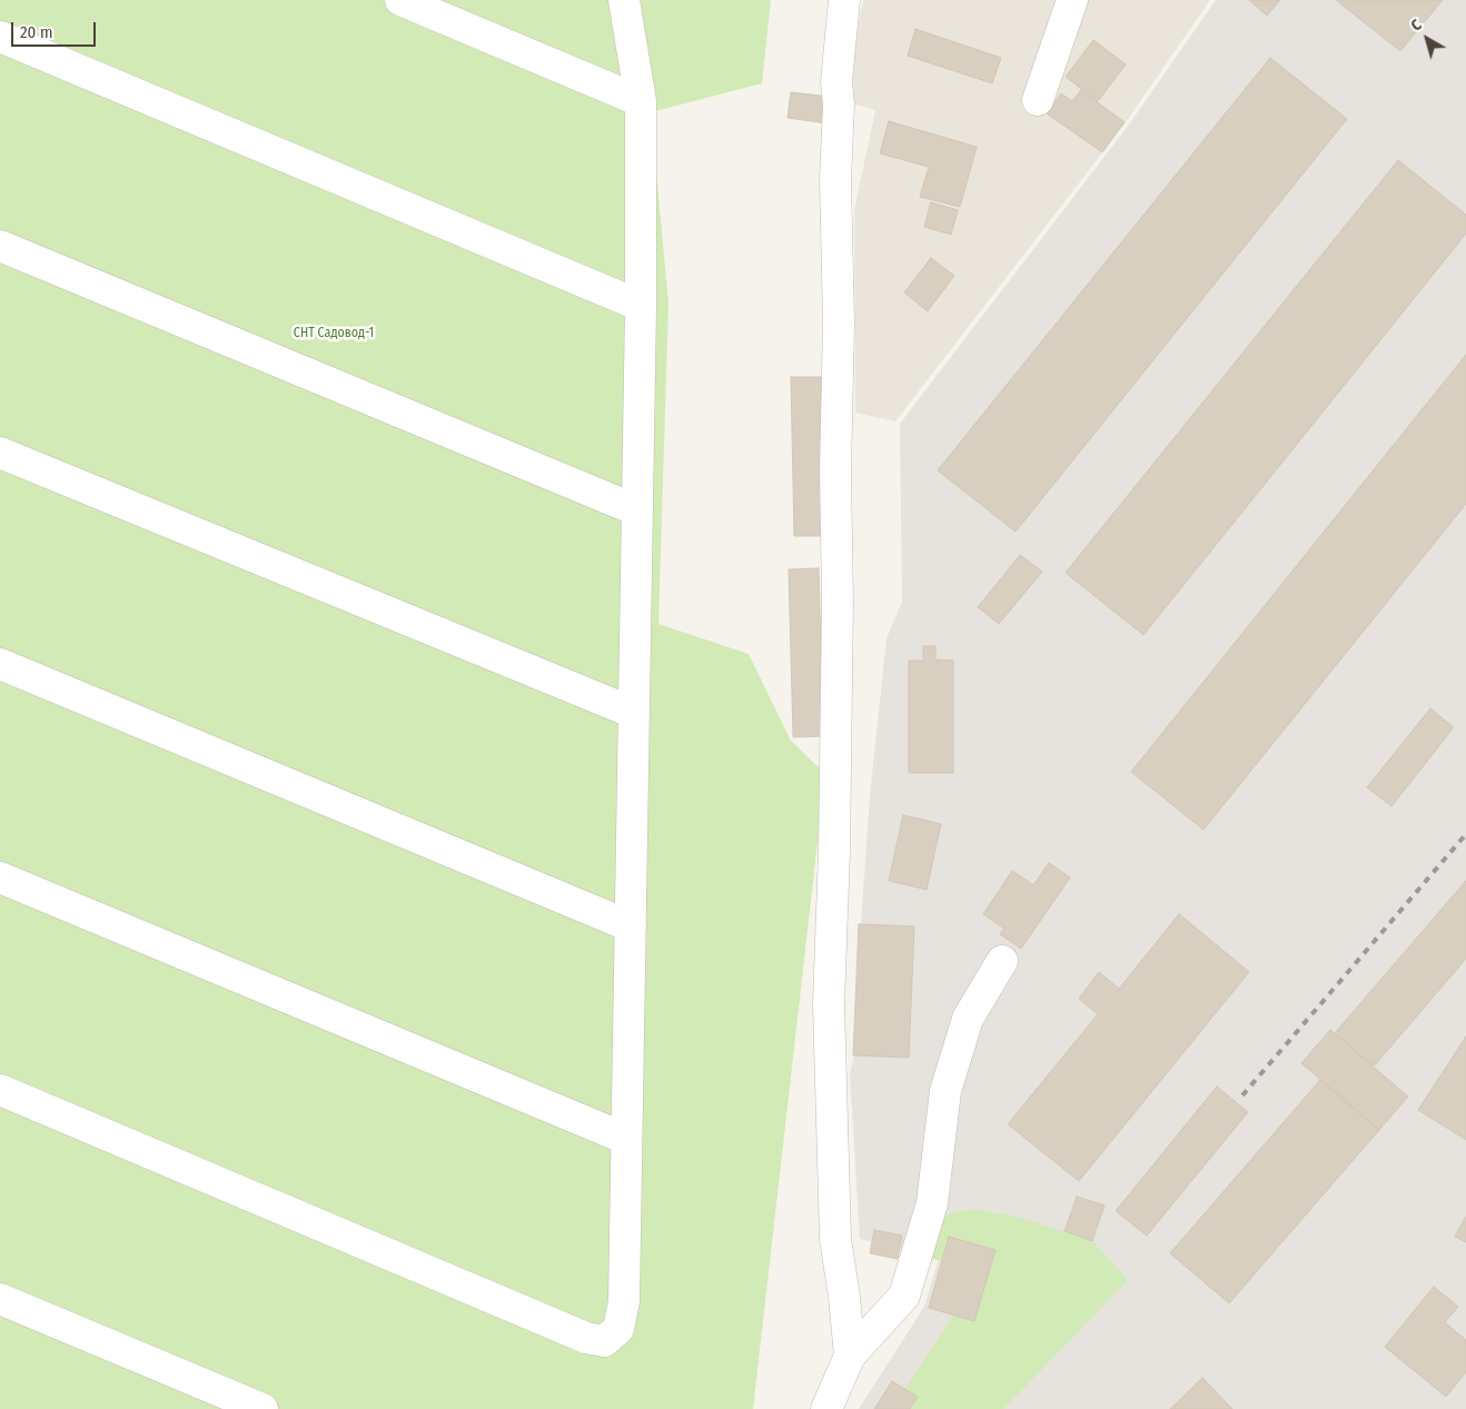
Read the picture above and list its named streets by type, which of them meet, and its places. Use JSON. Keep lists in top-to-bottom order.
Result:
{
  "parks": ["СНТ Садовод-1"],
  "scale_bar": "20 m",
  "north": "top left"
}
